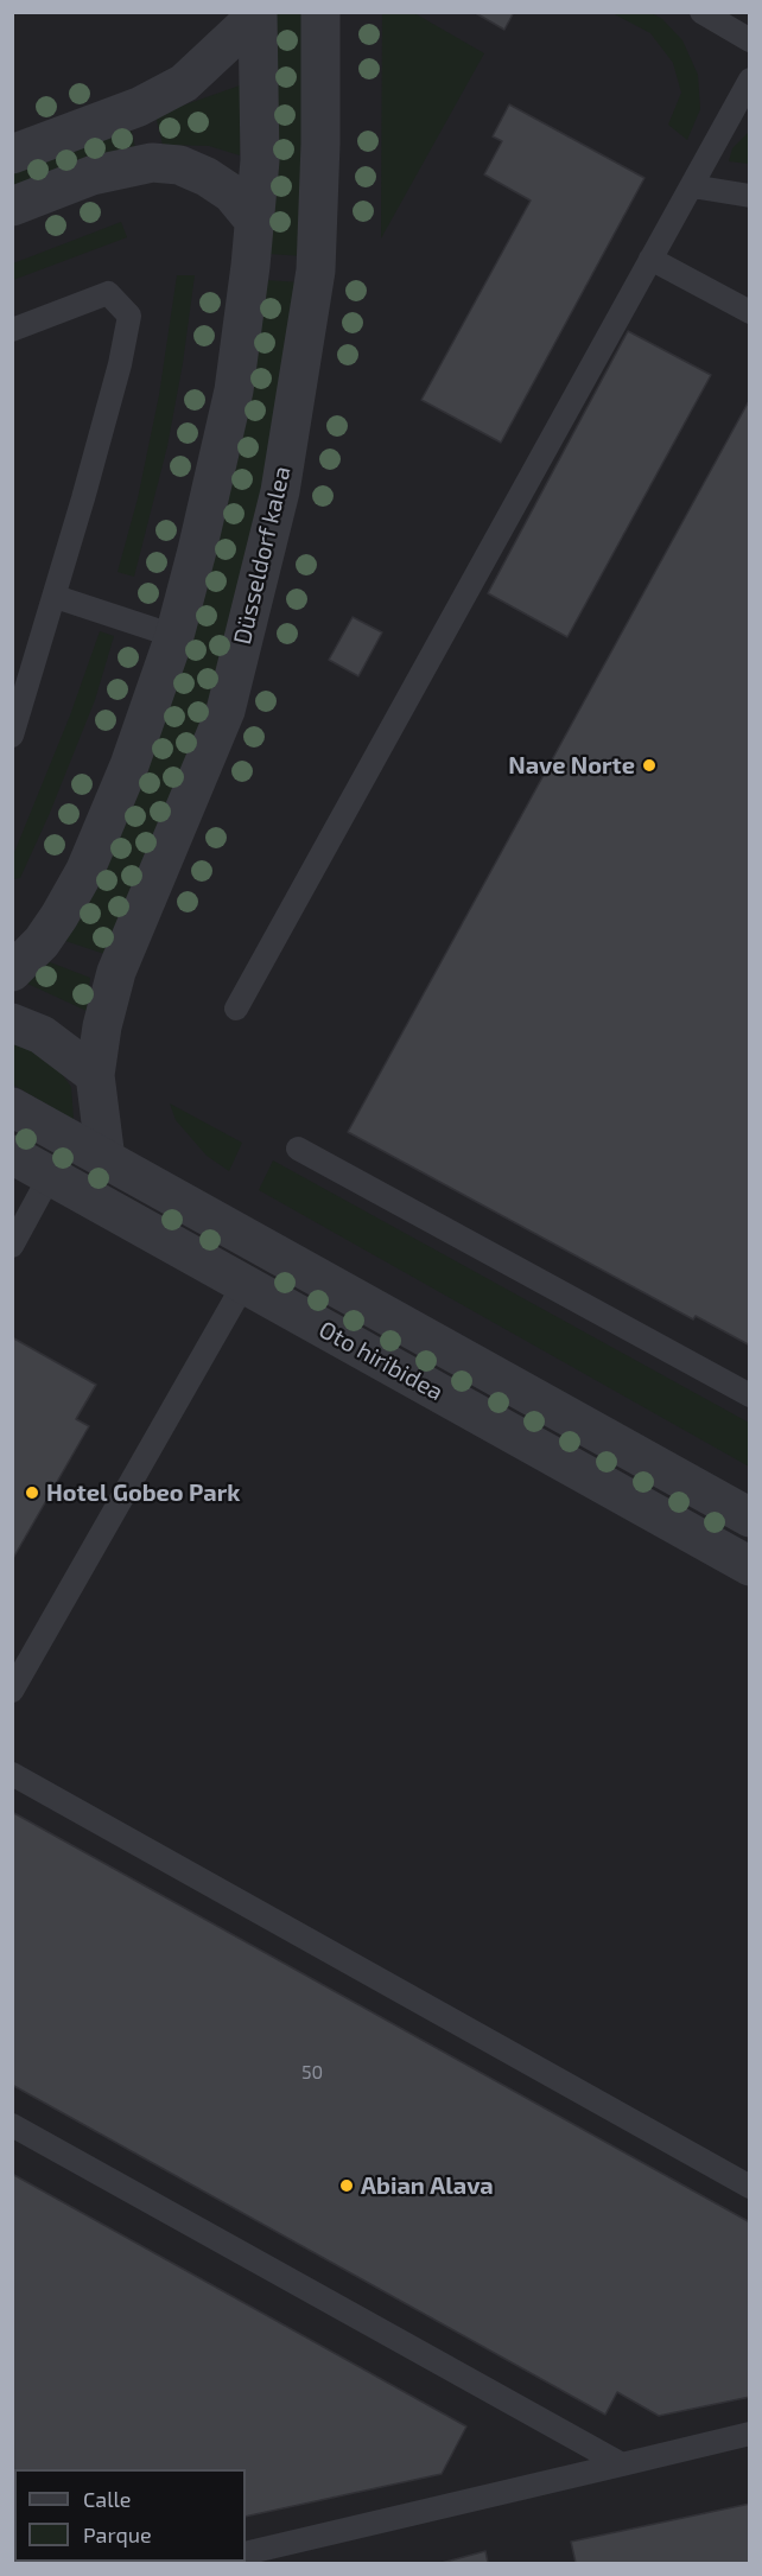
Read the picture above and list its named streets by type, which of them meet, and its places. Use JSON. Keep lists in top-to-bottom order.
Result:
{
  "streets": {
    "street": ["Düsseldorf kalea", "Oto hiribidea"]
  },
  "crossings": [
    ["Düsseldorf kalea", "Oto hiribidea"]
  ],
  "places": ["Nave Norte", "Hotel Gobeo Park", "Abian Alava"],
  "house_numbers": ["50"],
  "legend": ["Calle", "Parque"]
}
